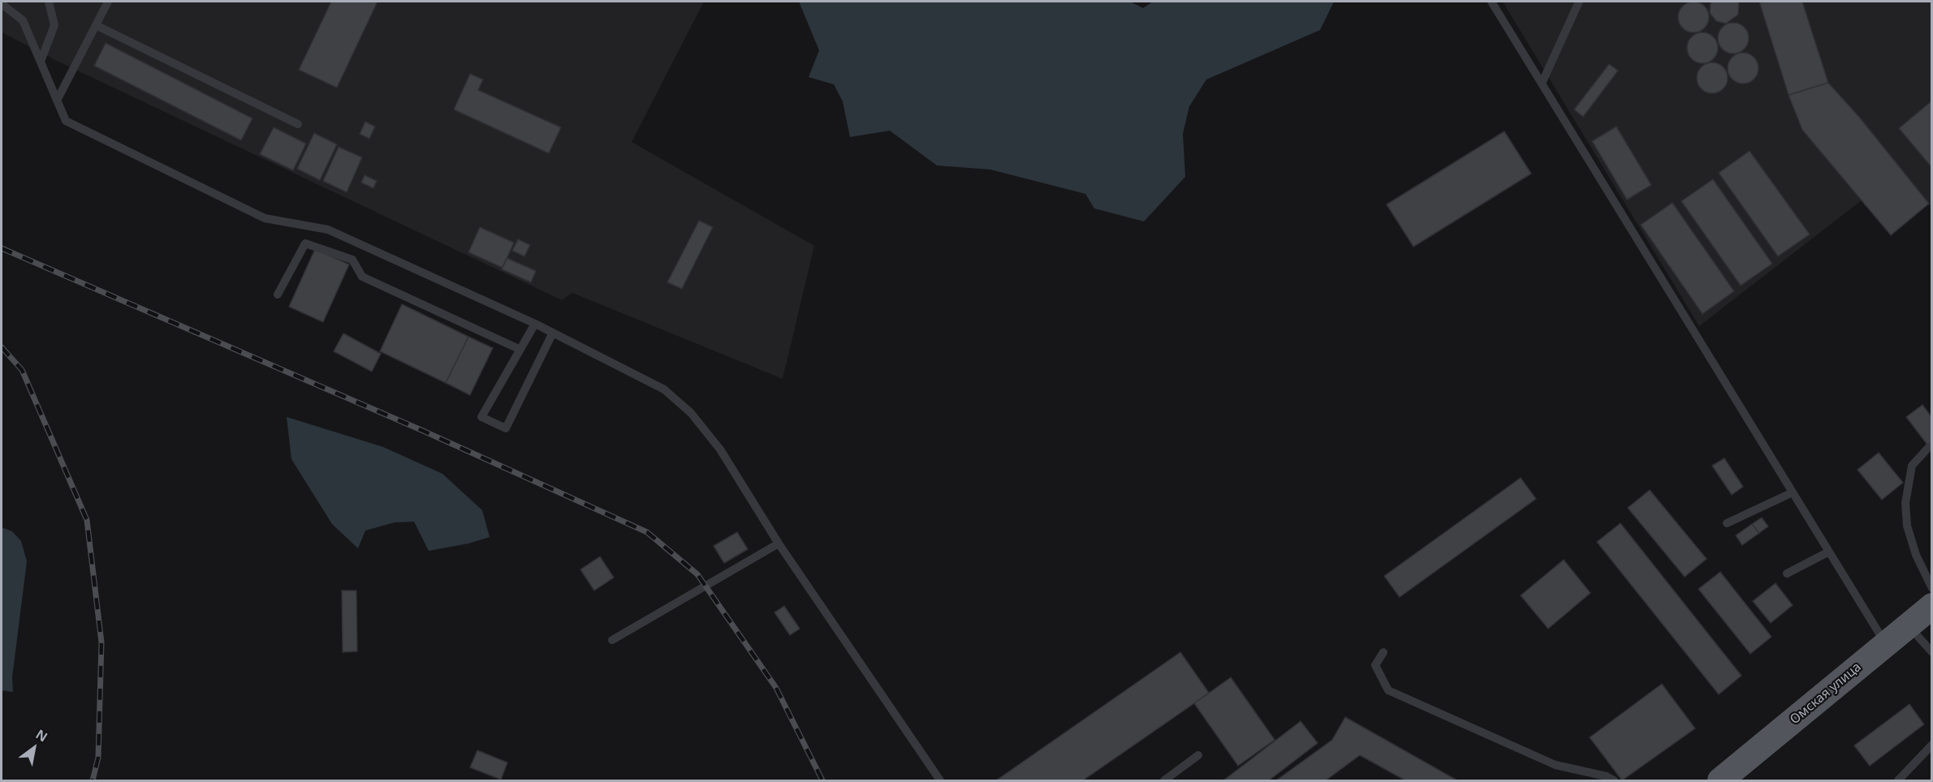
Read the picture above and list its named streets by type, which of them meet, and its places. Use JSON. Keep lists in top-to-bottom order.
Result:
{
  "streets": {
    "main road": ["Омская улица"]
  },
  "north": "top right"
}
